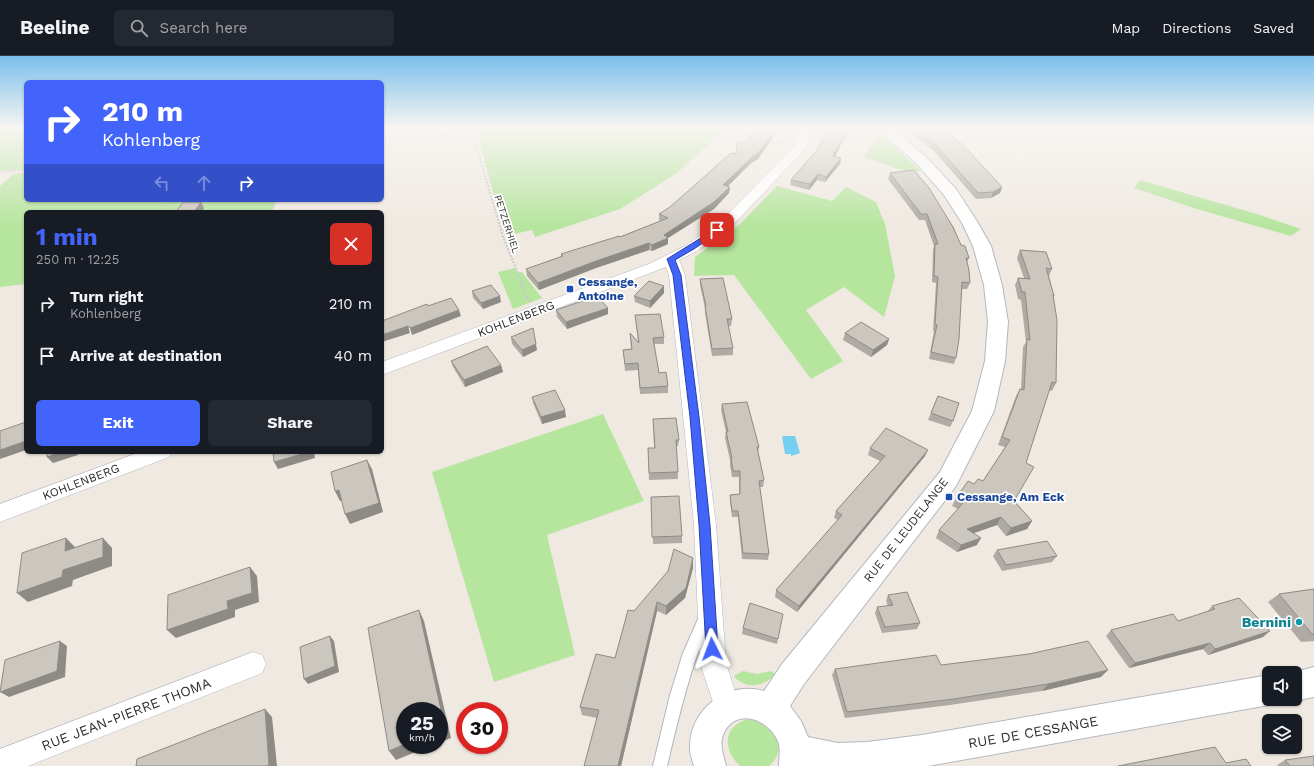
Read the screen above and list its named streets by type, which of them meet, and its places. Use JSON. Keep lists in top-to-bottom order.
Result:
{
  "streets": {
    "main road": ["RUE DE LEUDELANGE", "RUE DE CESSANGE"],
    "street": ["KOHLENBERG", "RUE JEAN-PIERRE THOMA"],
    "path": ["PETZERHIEL"]
  },
  "crossings": [
    ["PETZERHIEL", "KOHLENBERG"],
    ["RUE DE LEUDELANGE", "RUE DE CESSANGE"]
  ],
  "places": {
    "transit": ["Cessange, Antoine", "Cessange, Am Eck"],
    "other": ["Bernini"]
  },
  "page": {
    "header": "Beeline",
    "search": "Search here",
    "nav": ["Map", "Directions", "Saved"],
    "turn": ["210 m", "Kohlenberg"],
    "heading": ["1 min", "250 m · 12:25"],
    "list": [
      {
        "name": "Turn right",
        "note": "Kohlenberg",
        "value": "210 m"
      },
      {
        "name": "Arrive at destination",
        "value": "40 m"
      }
    ],
    "buttons": ["Exit", "Share"],
    "speed": "25 km/h",
    "limit": "30"
  }
}
